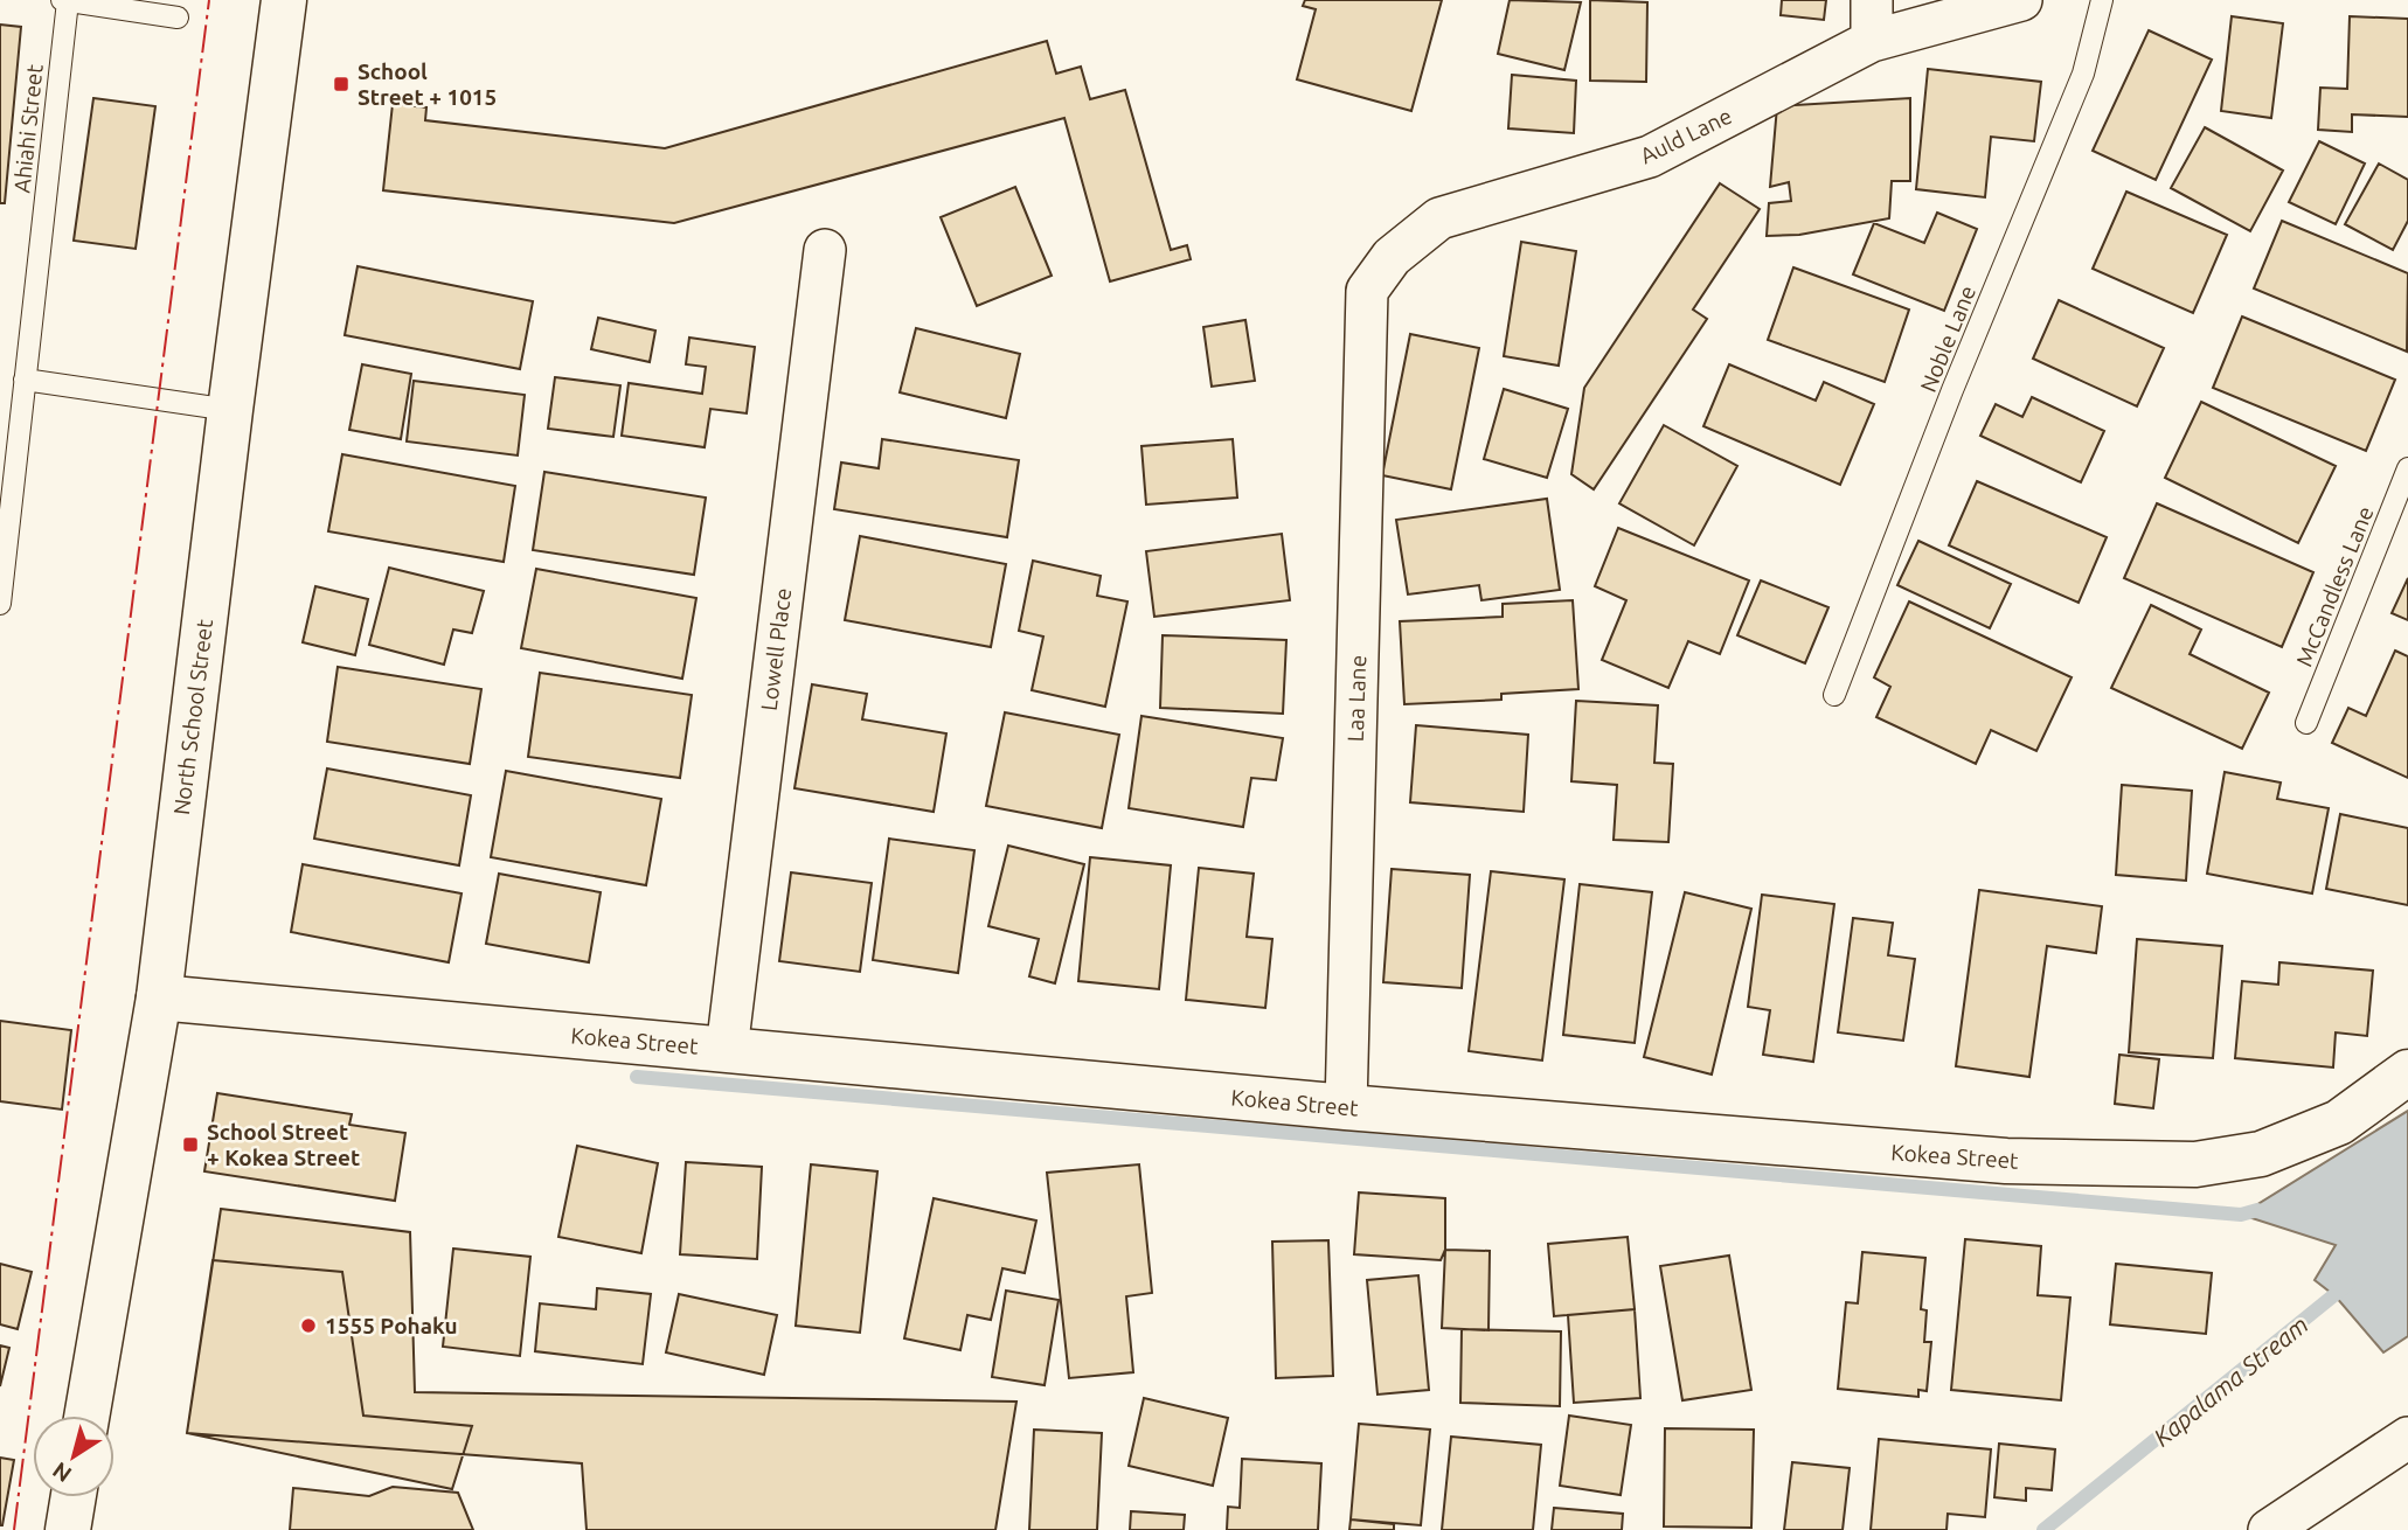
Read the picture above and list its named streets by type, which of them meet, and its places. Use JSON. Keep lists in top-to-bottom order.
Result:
{
  "streets": {
    "street": [
      "Auld Lane",
      "Lowell Place",
      "Laa Lane",
      "North School Street",
      "Kokea Street"
    ],
    "lane": ["Ahiahi Street", "Noble Lane", "McCandless Lane"]
  },
  "crossings": [
    ["Auld Lane", "Laa Lane"],
    ["Lowell Place", "Kokea Street"],
    ["Laa Lane", "Kokea Street"],
    ["North School Street", "Kokea Street"]
  ],
  "water": ["Kapalama Stream"],
  "places": {
    "transit": ["School Street + 1015", "School Street + Kokea Street"],
    "other": ["1555 Pohaku"]
  },
  "north": "bottom left"
}
